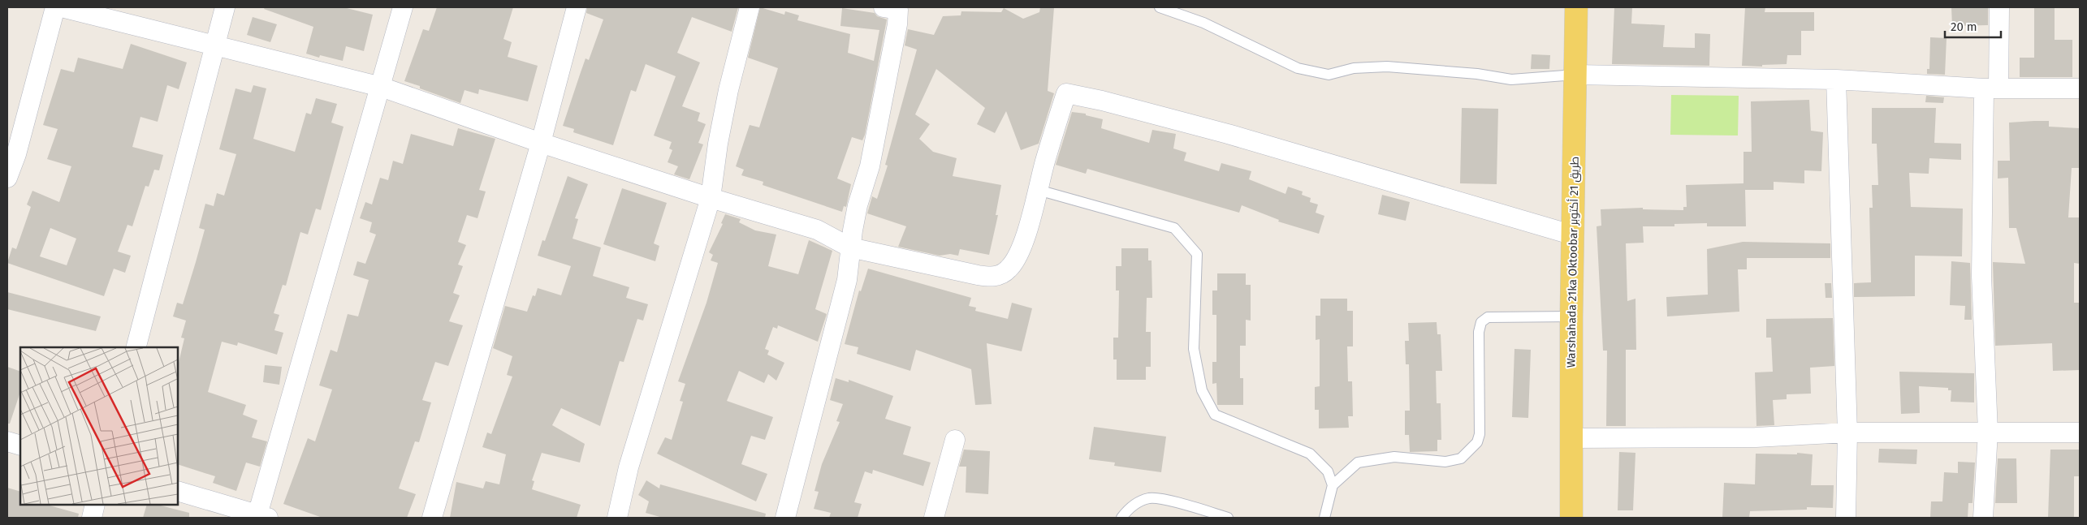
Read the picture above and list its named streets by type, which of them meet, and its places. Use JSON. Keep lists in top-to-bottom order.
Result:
{
  "streets": {
    "main road": ["Warshahada 21ka Oktoobar طريق 21 أكتوبر"]
  },
  "scale_bar": "20 m"
}
